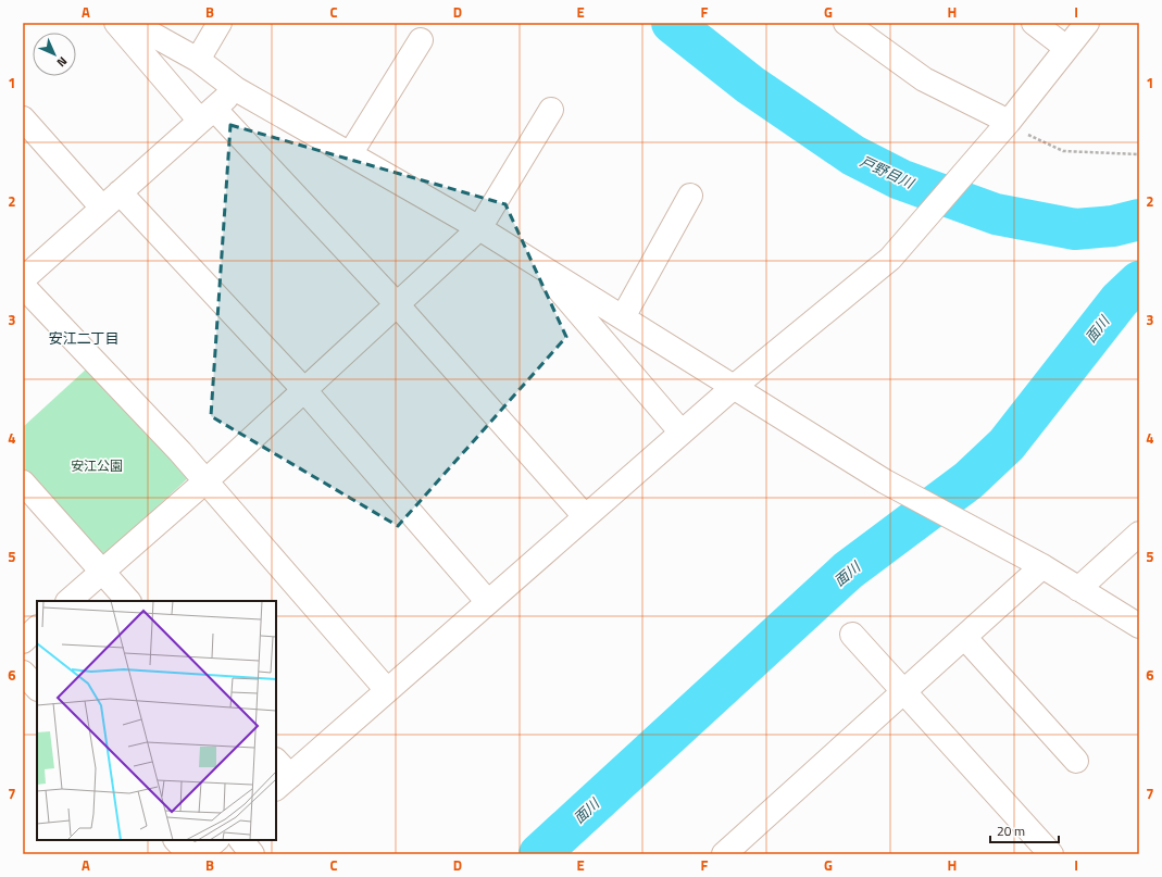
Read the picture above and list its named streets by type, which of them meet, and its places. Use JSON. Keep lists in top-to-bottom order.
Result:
{
  "districts": ["安江二丁目"],
  "water": ["戸野目川", "面川"],
  "parks": ["安江公園"],
  "scale_bar": "20 m",
  "north": "bottom right",
  "grid": {
    "columns": [
      "A",
      "B",
      "C",
      "D",
      "E",
      "F",
      "G",
      "H",
      "I"
    ],
    "rows": [
      "1",
      "2",
      "3",
      "4",
      "5",
      "6",
      "7"
    ]
  }
}
